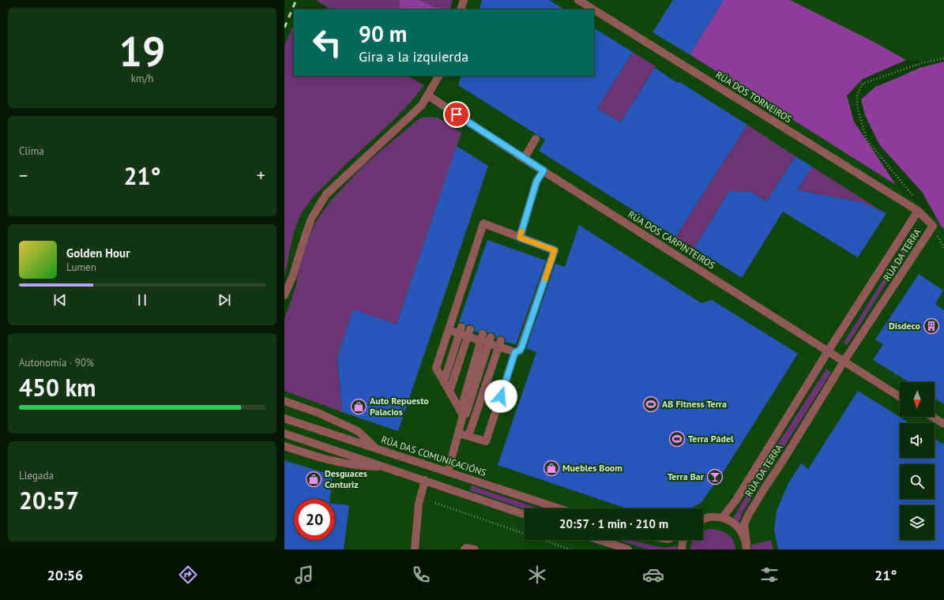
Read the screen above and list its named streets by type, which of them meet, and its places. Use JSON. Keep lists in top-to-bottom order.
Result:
{
  "streets": {
    "street": [
      "RÚA DOS TORNEIROS",
      "RÚA DOS CARPINTEIROS",
      "RÚA DA TERRA",
      "RÚA DAS COMUNICACIÓNS"
    ]
  },
  "crossings": [
    ["RÚA DOS TORNEIROS", "RÚA DA TERRA"],
    ["RÚA DOS CARPINTEIROS", "RÚA DA TERRA"]
  ],
  "places": {
    "building": ["Disdeco"],
    "sports": ["AB Fitness Terra", "Terra Pádel"],
    "shop": ["Auto Repuesto Palacios", "Muebles Boom", "Desguaces Conturiz"],
    "bar": ["Terra Bar"]
  },
  "north": "bottom",
  "page": {
    "tile": [
      ["19", "km/h"],
      "Clima",
      ["Autonomía · 90%", "450 km"],
      ["Llegada", "20:57"]
    ],
    "turn": ["90 m", "Gira a la izquierda"],
    "heat": ["−", "21°", "+"],
    "song": ["Golden Hour", "Lumen"],
    "limit": "20",
    "trip": "20:57 · 1 min · 210 m",
    "tabs": ["20:56", "21°"]
  }
}
